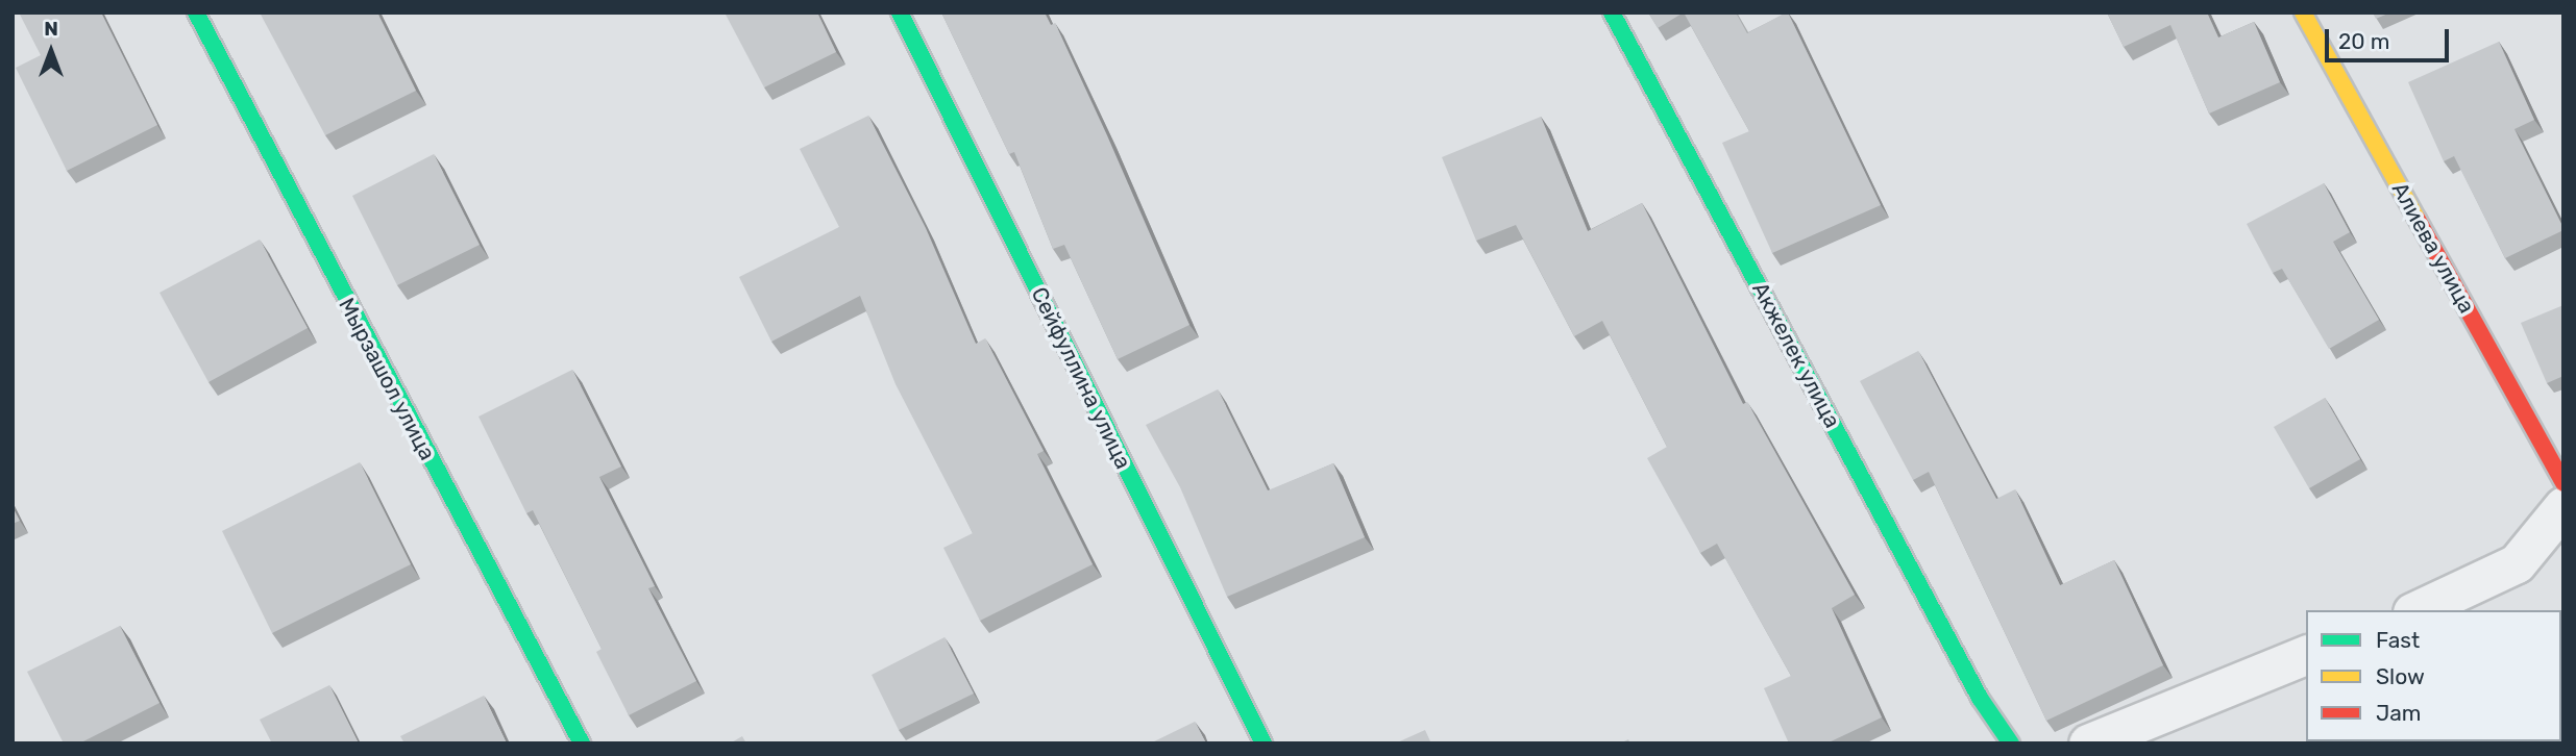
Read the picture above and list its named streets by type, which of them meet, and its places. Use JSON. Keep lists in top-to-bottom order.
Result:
{
  "streets": {
    "street": [
      "Алиева улица",
      "Акжелек улица",
      "Сейфуллина улица",
      "Мырзашол улица"
    ]
  },
  "legend": ["Fast", "Slow", "Jam"],
  "scale_bar": "20 m",
  "north": "top"
}
